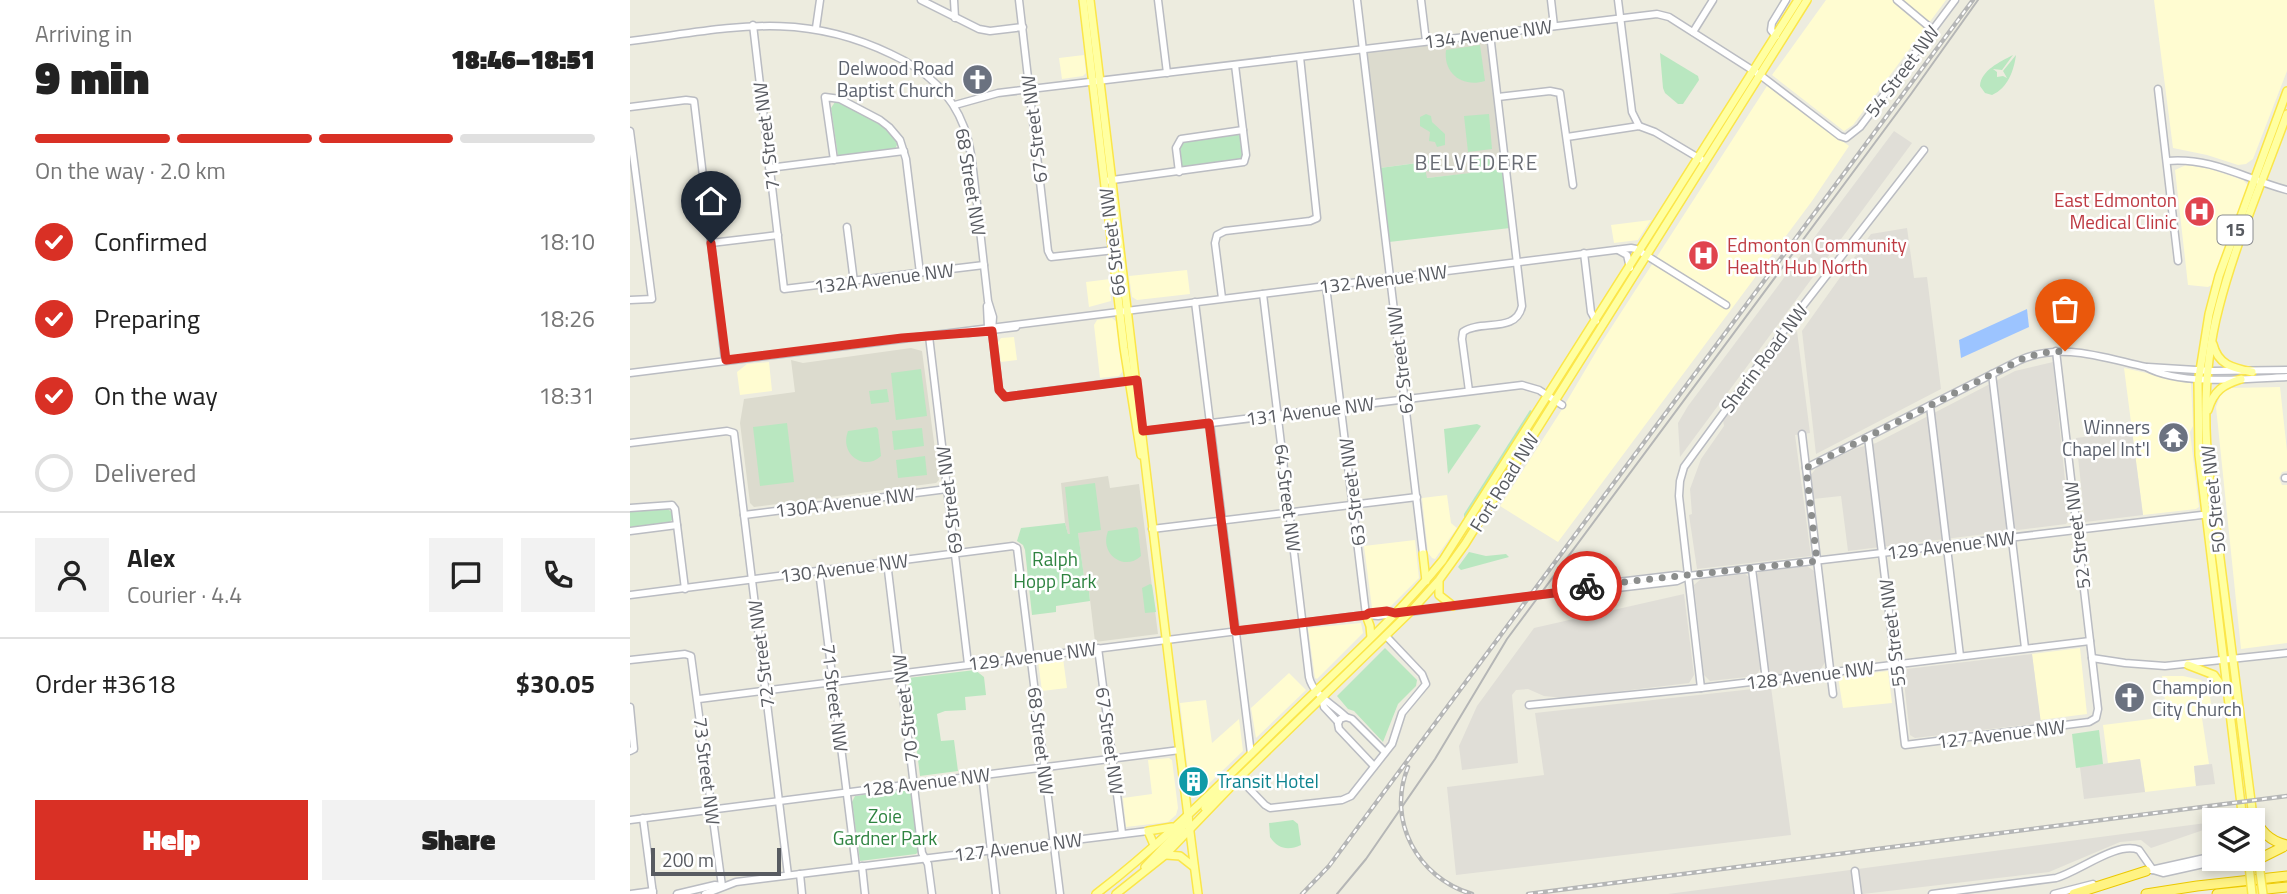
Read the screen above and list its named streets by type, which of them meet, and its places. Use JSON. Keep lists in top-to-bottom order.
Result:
{
  "streets": {
    "main road": [
      "15",
      "66 Street NW",
      "Fort Road NW",
      "50 Street NW"
    ],
    "street": [
      "134 Avenue NW",
      "54 Street NW",
      "67 Street NW",
      "71 Street NW",
      "68 Street NW",
      "132A Avenue NW",
      "132 Avenue NW",
      "Sherin Road NW",
      "62 Street NW",
      "131 Avenue NW",
      "63 Street NW",
      "64 Street NW",
      "69 Street NW",
      "130A Avenue NW",
      "52 Street NW",
      "129 Avenue NW",
      "130 Avenue NW",
      "55 Street NW",
      "72 Street NW",
      "128 Avenue NW",
      "70 Street NW",
      "127 Avenue NW",
      "73 Street NW"
    ]
  },
  "crossings": [
    ["134 Avenue NW", "54 Street NW"],
    ["134 Avenue NW", "67 Street NW"],
    ["134 Avenue NW", "68 Street NW"],
    ["134 Avenue NW", "66 Street NW"],
    ["134 Avenue NW", "62 Street NW"],
    ["134 Avenue NW", "Fort Road NW"],
    ["67 Street NW", "66 Street NW"],
    ["67 Street NW", "129 Avenue NW"],
    ["67 Street NW", "128 Avenue NW"],
    ["67 Street NW", "127 Avenue NW"],
    ["71 Street NW", "132A Avenue NW"],
    ["71 Street NW", "129 Avenue NW"],
    ["71 Street NW", "130 Avenue NW"],
    ["71 Street NW", "128 Avenue NW"],
    ["71 Street NW", "127 Avenue NW"],
    ["68 Street NW", "66 Street NW"],
    ["68 Street NW", "132A Avenue NW"],
    ["68 Street NW", "132 Avenue NW"],
    ["68 Street NW", "129 Avenue NW"],
    ["68 Street NW", "130 Avenue NW"],
    ["68 Street NW", "128 Avenue NW"],
    ["68 Street NW", "127 Avenue NW"],
    ["66 Street NW", "132 Avenue NW"],
    ["66 Street NW", "131 Avenue NW"],
    ["66 Street NW", "Fort Road NW"],
    ["66 Street NW", "129 Avenue NW"],
    ["66 Street NW", "128 Avenue NW"],
    ["132 Avenue NW", "62 Street NW"],
    ["132 Avenue NW", "Fort Road NW"],
    ["132 Avenue NW", "63 Street NW"],
    ["132 Avenue NW", "64 Street NW"],
    ["132 Avenue NW", "69 Street NW"],
    ["Sherin Road NW", "129 Avenue NW"],
    ["62 Street NW", "131 Avenue NW"],
    ["131 Avenue NW", "Fort Road NW"],
    ["131 Avenue NW", "63 Street NW"],
    ["131 Avenue NW", "64 Street NW"],
    ["Fort Road NW", "64 Street NW"],
    ["Fort Road NW", "129 Avenue NW"],
    ["63 Street NW", "129 Avenue NW"],
    ["64 Street NW", "129 Avenue NW"],
    ["50 Street NW", "129 Avenue NW"],
    ["69 Street NW", "130A Avenue NW"],
    ["69 Street NW", "129 Avenue NW"],
    ["69 Street NW", "130 Avenue NW"],
    ["130A Avenue NW", "72 Street NW"],
    ["52 Street NW", "129 Avenue NW"],
    ["52 Street NW", "128 Avenue NW"],
    ["52 Street NW", "127 Avenue NW"],
    ["129 Avenue NW", "55 Street NW"],
    ["129 Avenue NW", "72 Street NW"],
    ["129 Avenue NW", "70 Street NW"],
    ["129 Avenue NW", "73 Street NW"],
    ["130 Avenue NW", "72 Street NW"],
    ["130 Avenue NW", "70 Street NW"],
    ["55 Street NW", "128 Avenue NW"],
    ["55 Street NW", "127 Avenue NW"],
    ["72 Street NW", "128 Avenue NW"],
    ["72 Street NW", "127 Avenue NW"],
    ["128 Avenue NW", "70 Street NW"],
    ["128 Avenue NW", "73 Street NW"],
    ["70 Street NW", "127 Avenue NW"],
    ["127 Avenue NW", "73 Street NW"]
  ],
  "districts": ["BELVEDERE"],
  "parks": ["Ralph Hopp Park", "Zoie Gardner Park"],
  "places": {
    "church": ["Delwood Road Baptist Church", "Champion City Church"],
    "hospital": ["East Edmonton Medical Clinic", "Edmonton Community Health Hub North"],
    "temple": ["Winners Chapel Int'l"],
    "building": ["Transit Hotel"]
  },
  "scale_bar": "200 m",
  "page": {
    "heading": ["9 min", "Arriving in", "18:46–18:51"],
    "panel": [
      "Alex",
      "Courier · 4.4",
      "Order #3618",
      "$30.05"
    ],
    "bar": "On the way · 2.0 km",
    "list": [
      ["Confirmed", "18:10"],
      ["Preparing", "18:26"],
      ["On the way", "18:31"],
      "Delivered"
    ],
    "buttons": ["Help", "Share"],
    "scale": "200 m"
  }
}
